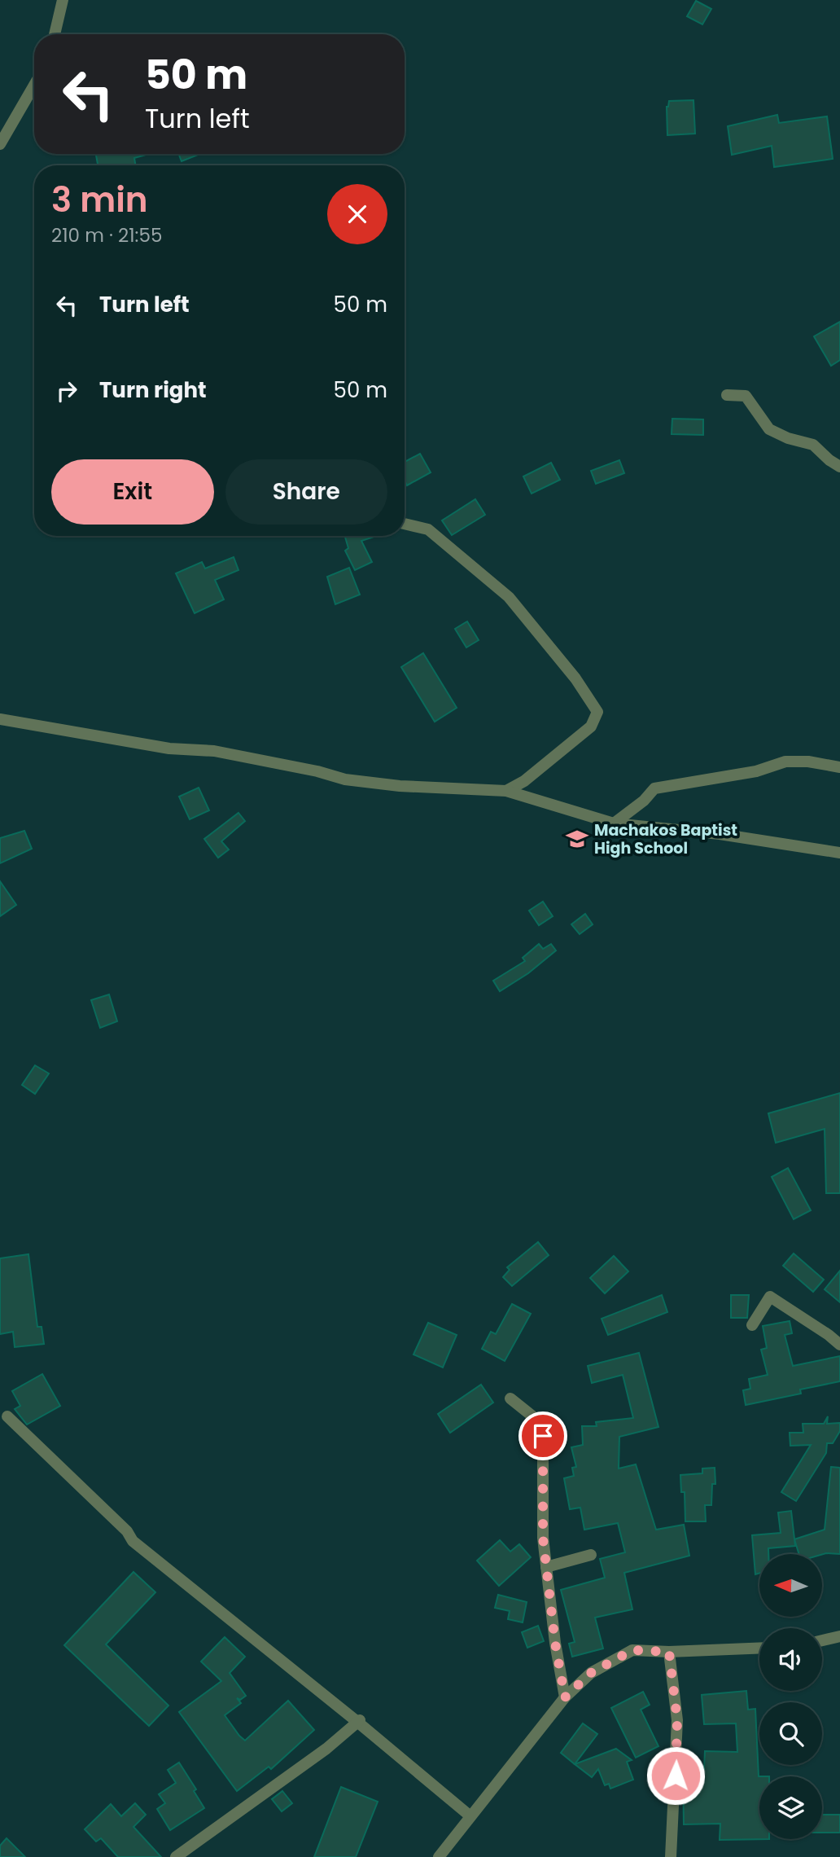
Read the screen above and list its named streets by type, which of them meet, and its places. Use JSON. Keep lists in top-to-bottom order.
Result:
{
  "places": {
    "school or university": ["Machakos Baptist High School"]
  },
  "north": "left",
  "page": {
    "turn": ["50 m", "Turn left"],
    "heading": ["3 min", "210 m · 21:55"],
    "list": [
      {
        "name": "Turn left",
        "value": "50 m"
      },
      {
        "name": "Turn right",
        "value": "50 m"
      }
    ],
    "buttons": ["Exit", "Share"]
  }
}
